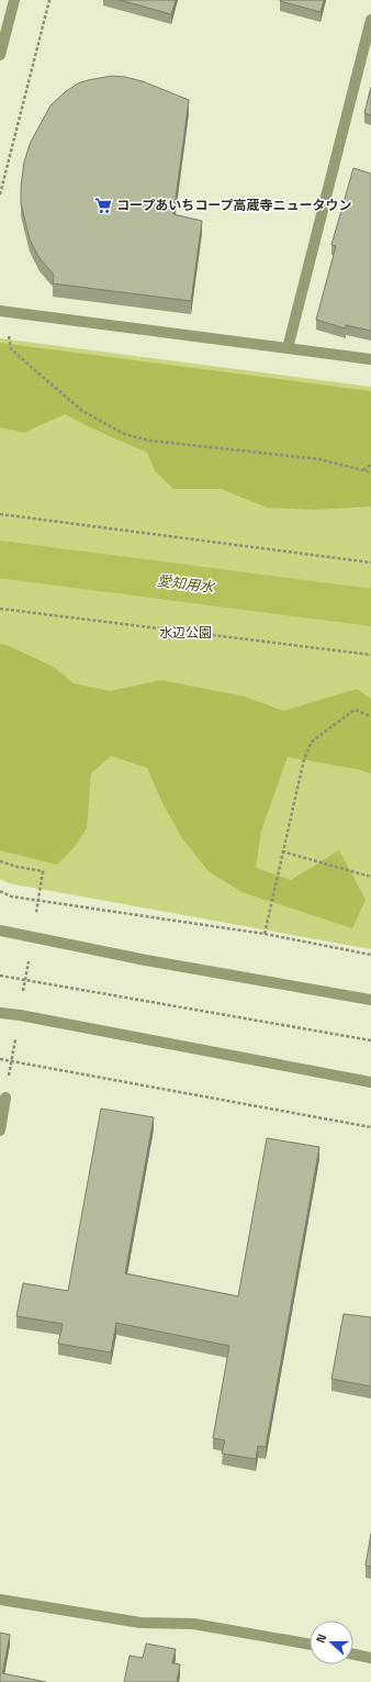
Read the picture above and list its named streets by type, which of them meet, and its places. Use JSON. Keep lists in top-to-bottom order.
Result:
{
  "water": ["愛知用水"],
  "parks": ["水辺公園"],
  "places": {
    "supermarket": ["コープあいちコープ高蔵寺ニュータウン"]
  },
  "north": "left"
}
